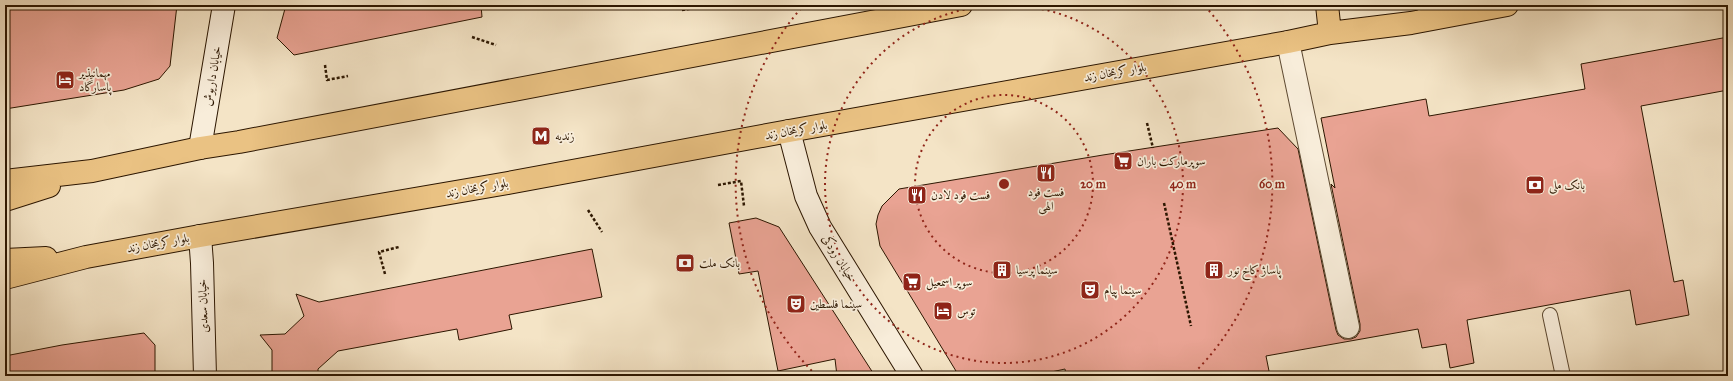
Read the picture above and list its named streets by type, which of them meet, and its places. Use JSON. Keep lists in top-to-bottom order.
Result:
{
  "streets": {
    "main road": ["بلوار کریمخان زند"],
    "street": ["خیابان داریوش", "خیابان رودکی", "خیابان سعدی"]
  },
  "crossings": [
    ["بلوار کریمخان زند", "خیابان رودکی"],
    ["بلوار کریمخان زند", "خیابان سعدی"]
  ],
  "places": {
    "hotel": ["مهمانپذیر پاسارگاد", "توس"],
    "metro station": ["زندیه"],
    "supermarket": ["سوپرمارکت باران", "سوپر اسمعیل"],
    "restaurant": ["فست فود الهی", "فست فود لادن"],
    "bank": ["بانک ملی", "بانک ملت"],
    "building": ["سینما پرسیا", "پاساژ کاخ نور"],
    "theatre": ["سینما پیام", "سینما فلسطین"]
  },
  "rings": ["20 m", "40 m", "60 m"]
}
